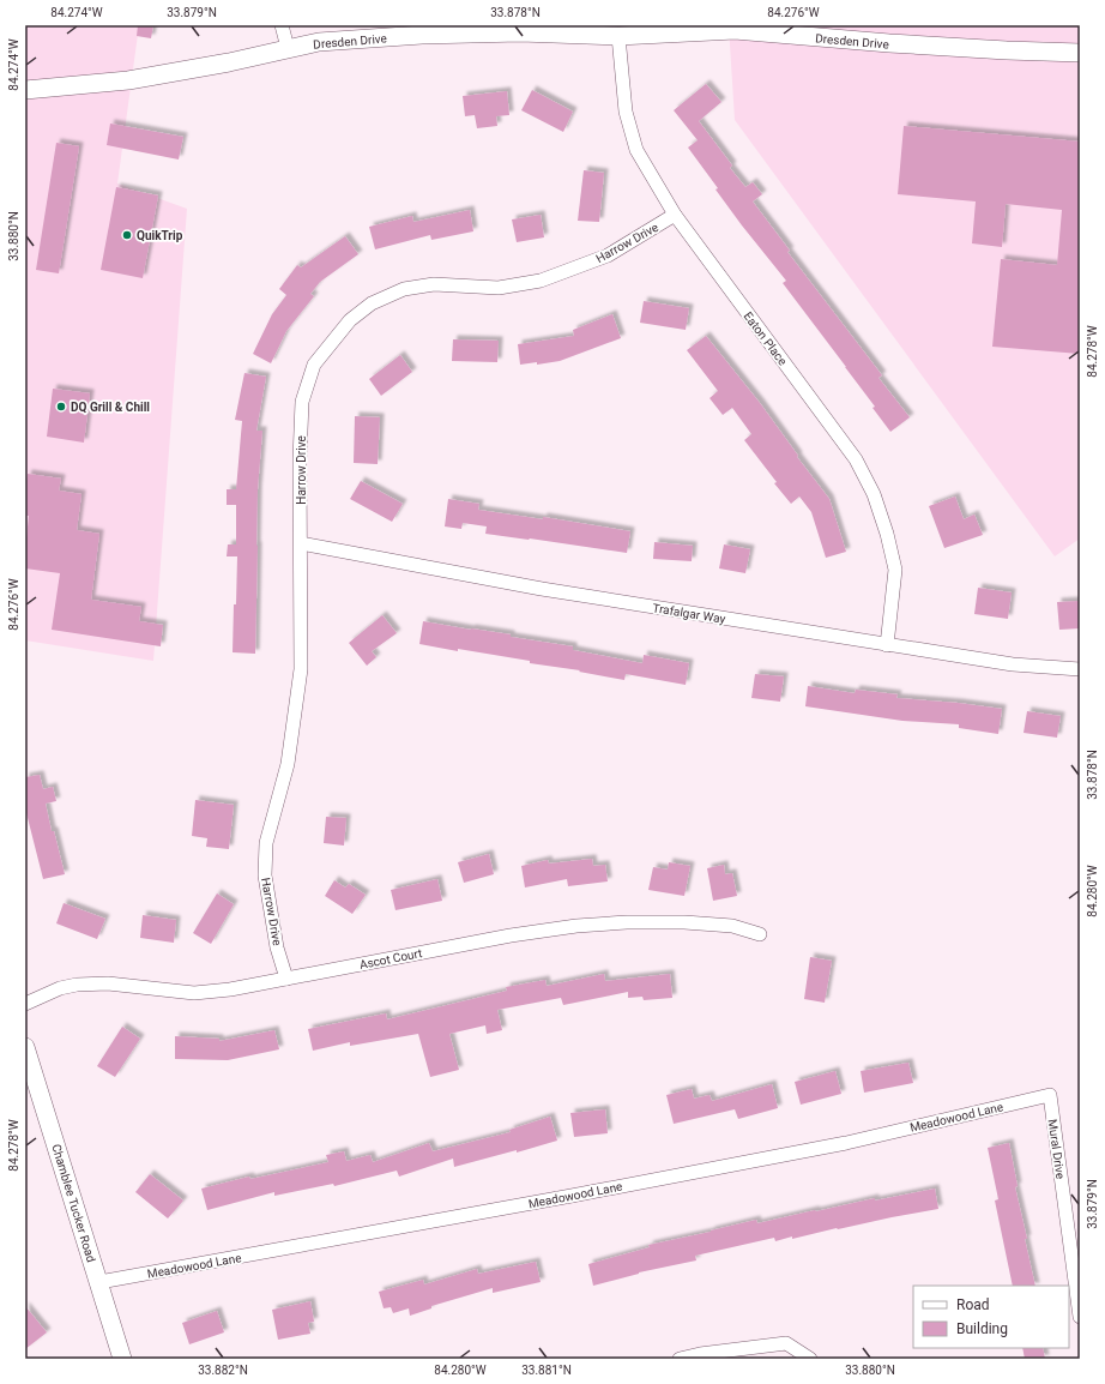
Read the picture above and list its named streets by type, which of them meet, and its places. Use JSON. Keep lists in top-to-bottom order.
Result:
{
  "streets": {
    "street": [
      "Dresden Drive",
      "Harrow Drive",
      "Eaton Place",
      "Trafalgar Way",
      "Ascot Court",
      "Meadowood Lane",
      "Mural Drive",
      "Chamblee Tucker Road"
    ]
  },
  "crossings": [
    ["Dresden Drive", "Eaton Place"],
    ["Harrow Drive", "Eaton Place"],
    ["Harrow Drive", "Trafalgar Way"],
    ["Harrow Drive", "Ascot Court"],
    ["Eaton Place", "Trafalgar Way"],
    ["Meadowood Lane", "Mural Drive"],
    ["Meadowood Lane", "Chamblee Tucker Road"]
  ],
  "places": ["QuikTrip", "DQ Grill & Chill"],
  "legend": ["Road", "Building"],
  "coordinates": [
    "84.274°W",
    "33.879°N",
    "33.878°N",
    "84.276°W",
    "33.880°N",
    "84.278°W",
    "84.280°W",
    "33.882°N",
    "33.881°N"
  ]
}
